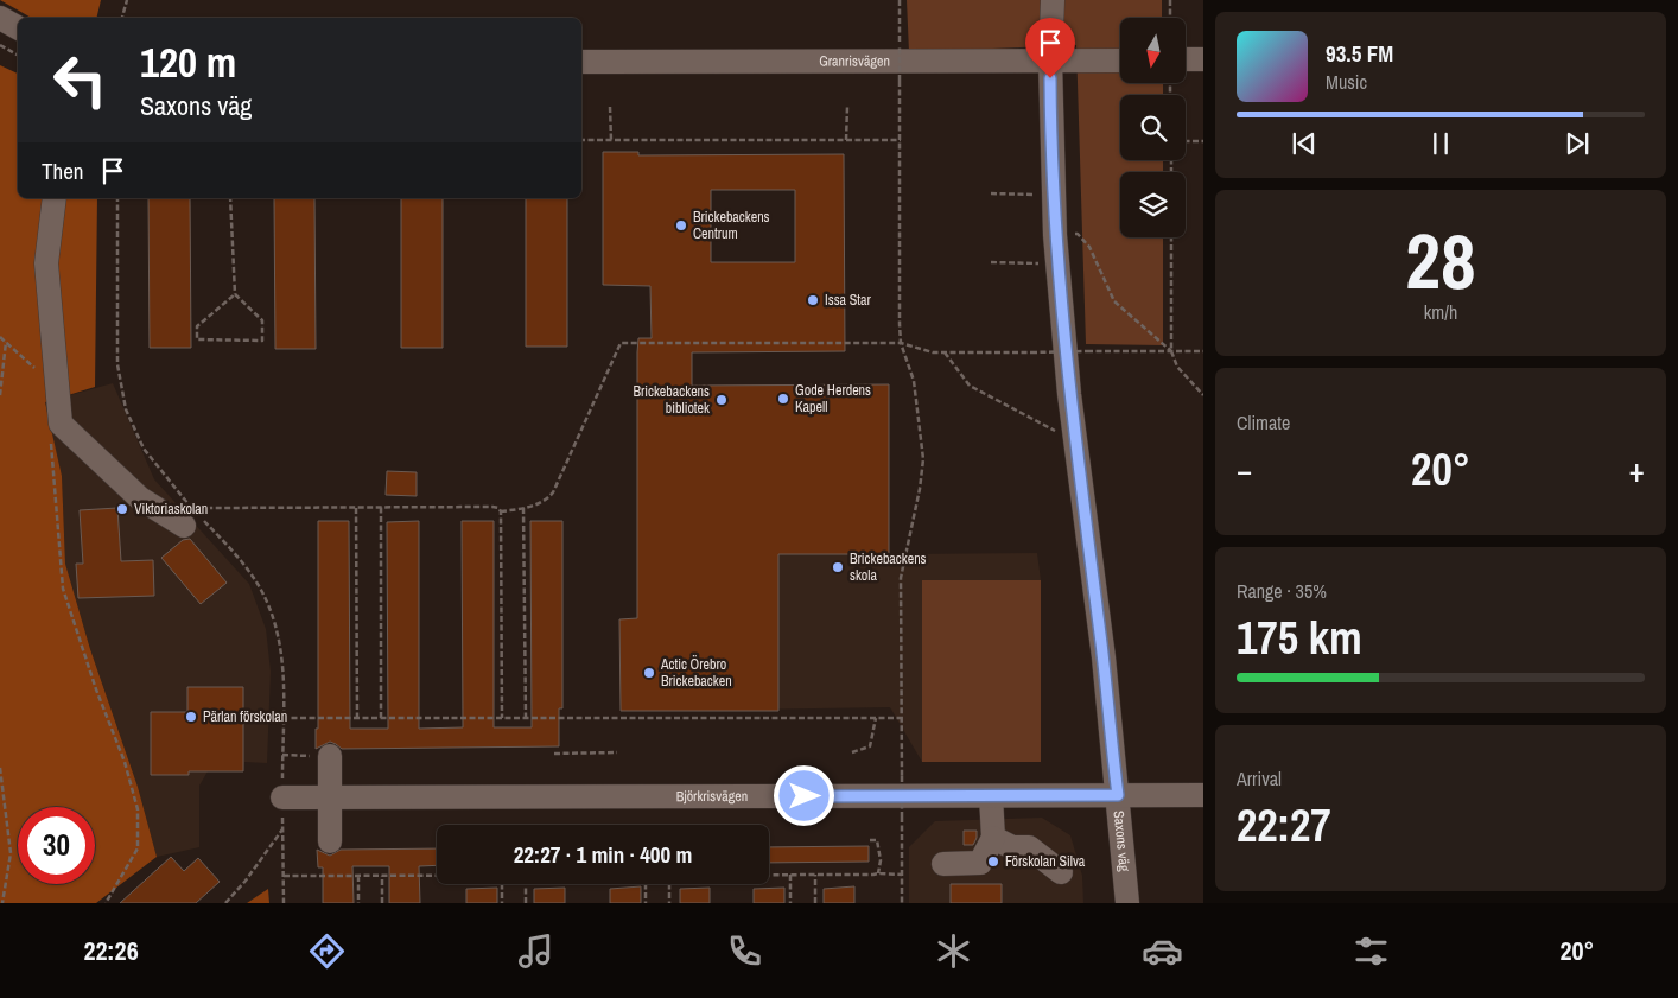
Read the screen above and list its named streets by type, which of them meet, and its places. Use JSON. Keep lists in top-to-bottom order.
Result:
{
  "streets": {
    "street": ["Granrisvägen", "Björkrisvägen", "Saxons väg"]
  },
  "crossings": [
    ["Granrisvägen", "Saxons väg"],
    ["Björkrisvägen", "Saxons väg"]
  ],
  "places": [
    "Brickebackens Centrum",
    "Issa Star",
    "Gode Herdens Kapell",
    "Brickebackens bibliotek",
    "Viktoriaskolan",
    "Brickebackens skola",
    "Actic Örebro Brickebacken",
    "Pärlan förskolan",
    "Förskolan Silva"
  ],
  "north": "bottom",
  "page": {
    "turn": ["120 m", "Saxons väg"],
    "song": ["93.5 FM", "Music"],
    "then": "Then",
    "tile": [
      ["28", "km/h"],
      "Climate",
      ["Range · 35%", "175 km"],
      ["Arrival", "22:27"]
    ],
    "heat": ["−", "20°", "+"],
    "limit": "30",
    "trip": "22:27 · 1 min · 400 m",
    "tabs": ["22:26", "20°"]
  }
}
